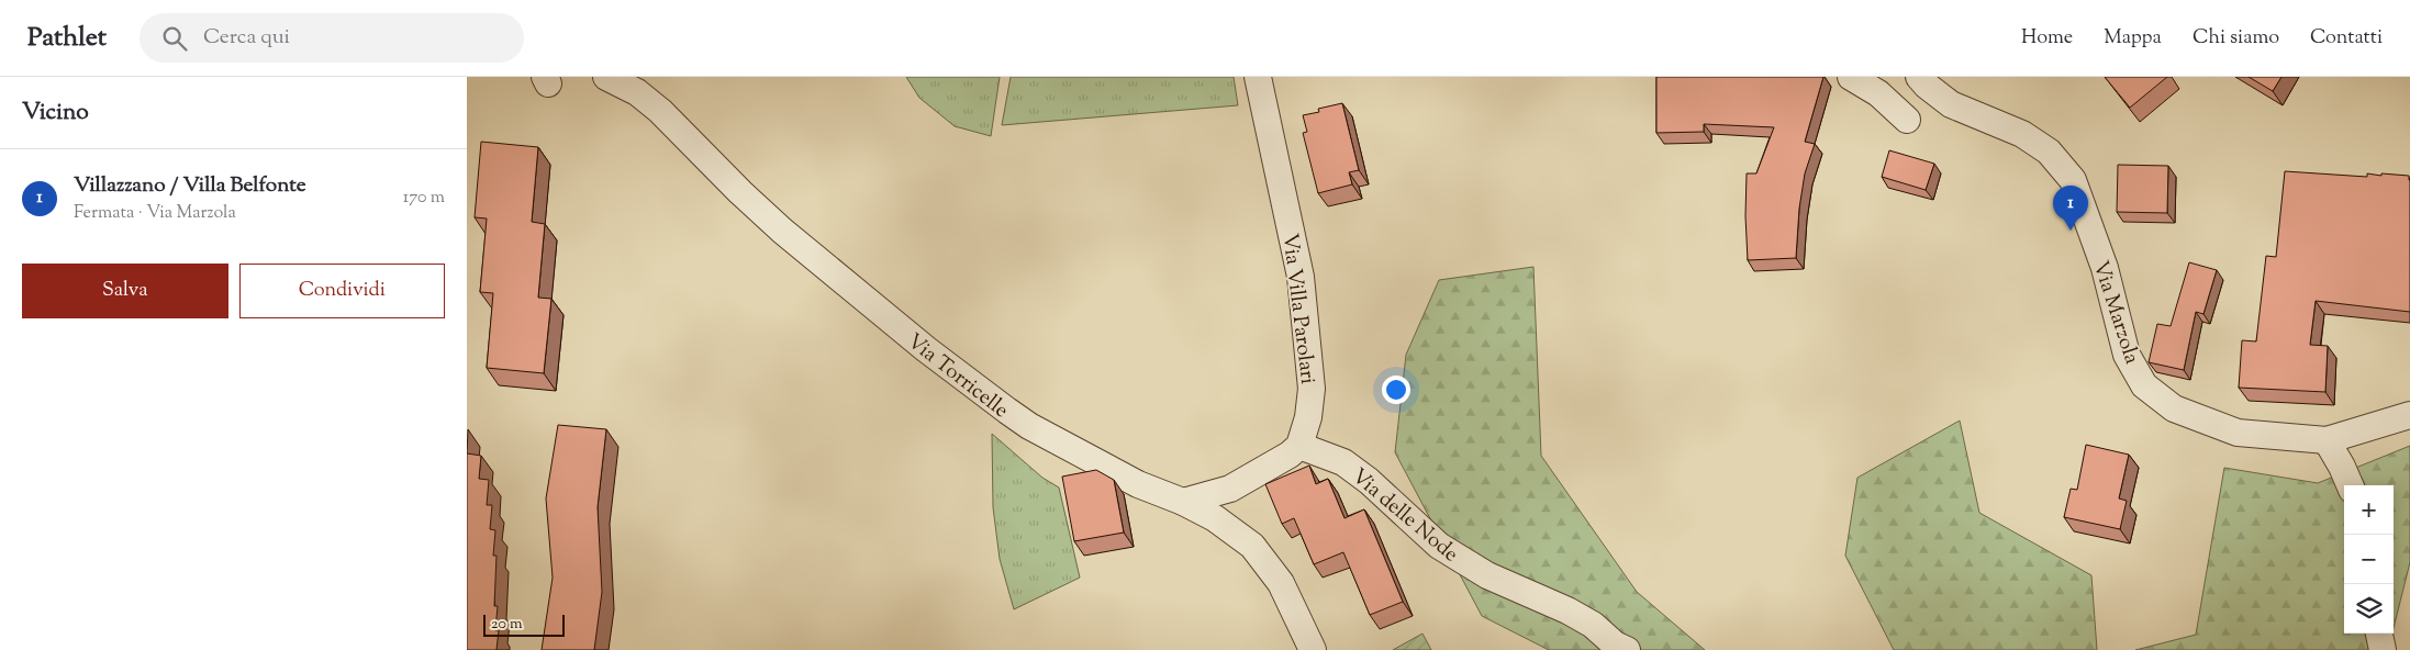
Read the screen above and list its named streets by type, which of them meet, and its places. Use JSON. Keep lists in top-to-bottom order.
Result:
{
  "streets": {
    "street": [
      "Via Villa Parolari",
      "Via Marzola",
      "Via Torricelle",
      "Via delle Node"
    ]
  },
  "crossings": [
    ["Via Villa Parolari", "Via delle Node"]
  ],
  "scale_bar": "20 m",
  "page": {
    "header": "Pathlet",
    "search": "Cerca qui",
    "nav": [
      "Home",
      "Mappa",
      "Chi siamo",
      "Contatti"
    ],
    "heading": "Vicino",
    "list": [
      {
        "mark": "1",
        "name": "Villazzano / Villa Belfonte",
        "note": "Fermata · Via Marzola",
        "value": "170 m"
      }
    ],
    "pins": "1",
    "buttons": ["Salva", "Condividi"],
    "map_buttons": ["+", "−"],
    "scale": "20 m"
  }
}
